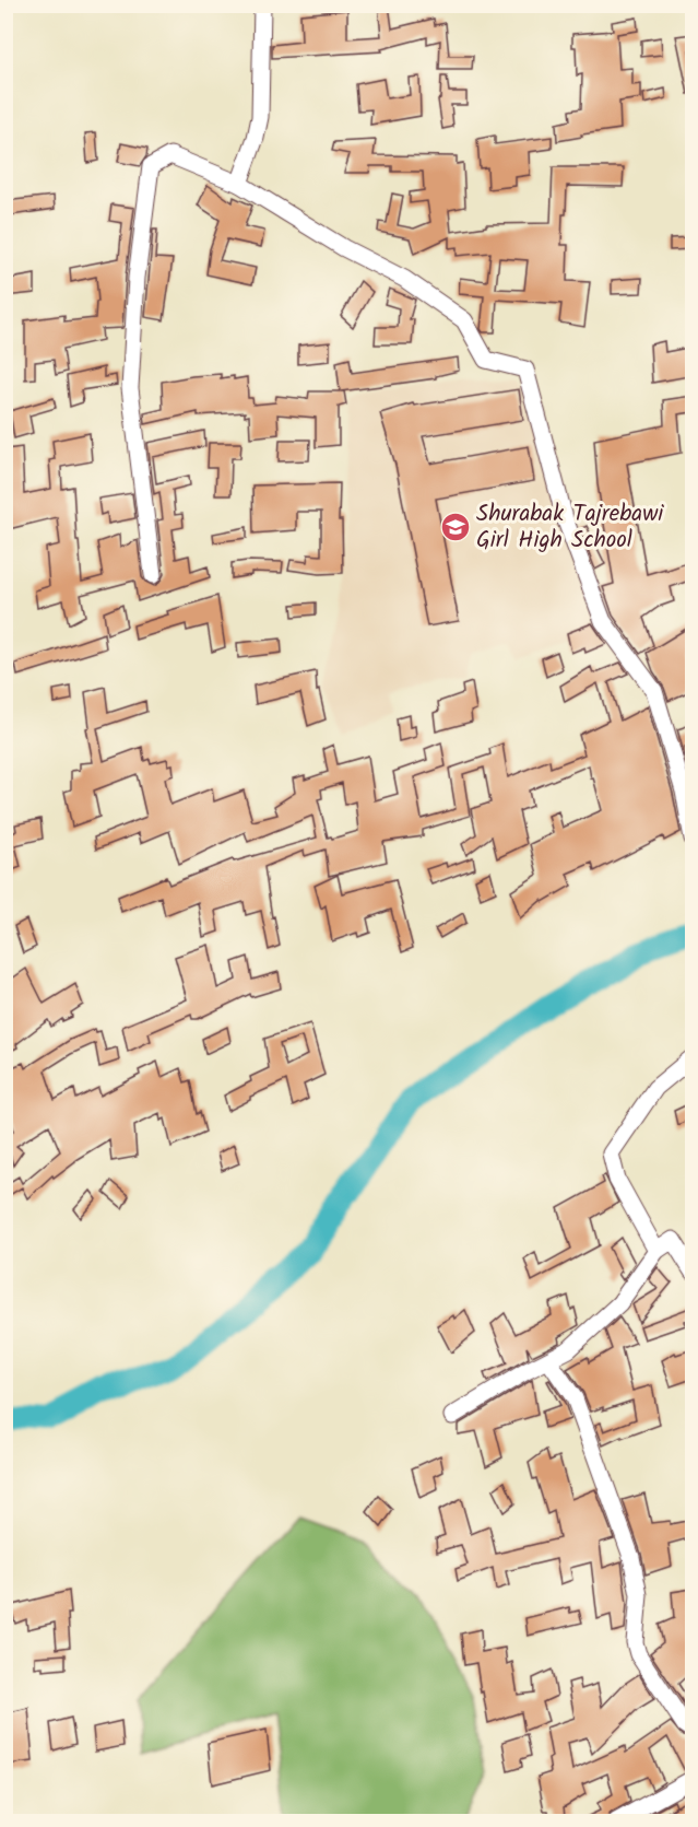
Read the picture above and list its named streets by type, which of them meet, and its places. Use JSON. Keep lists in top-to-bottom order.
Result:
{
  "places": {
    "school or university": ["Shurabak Tajrebawi Girl High School"]
  }
}
